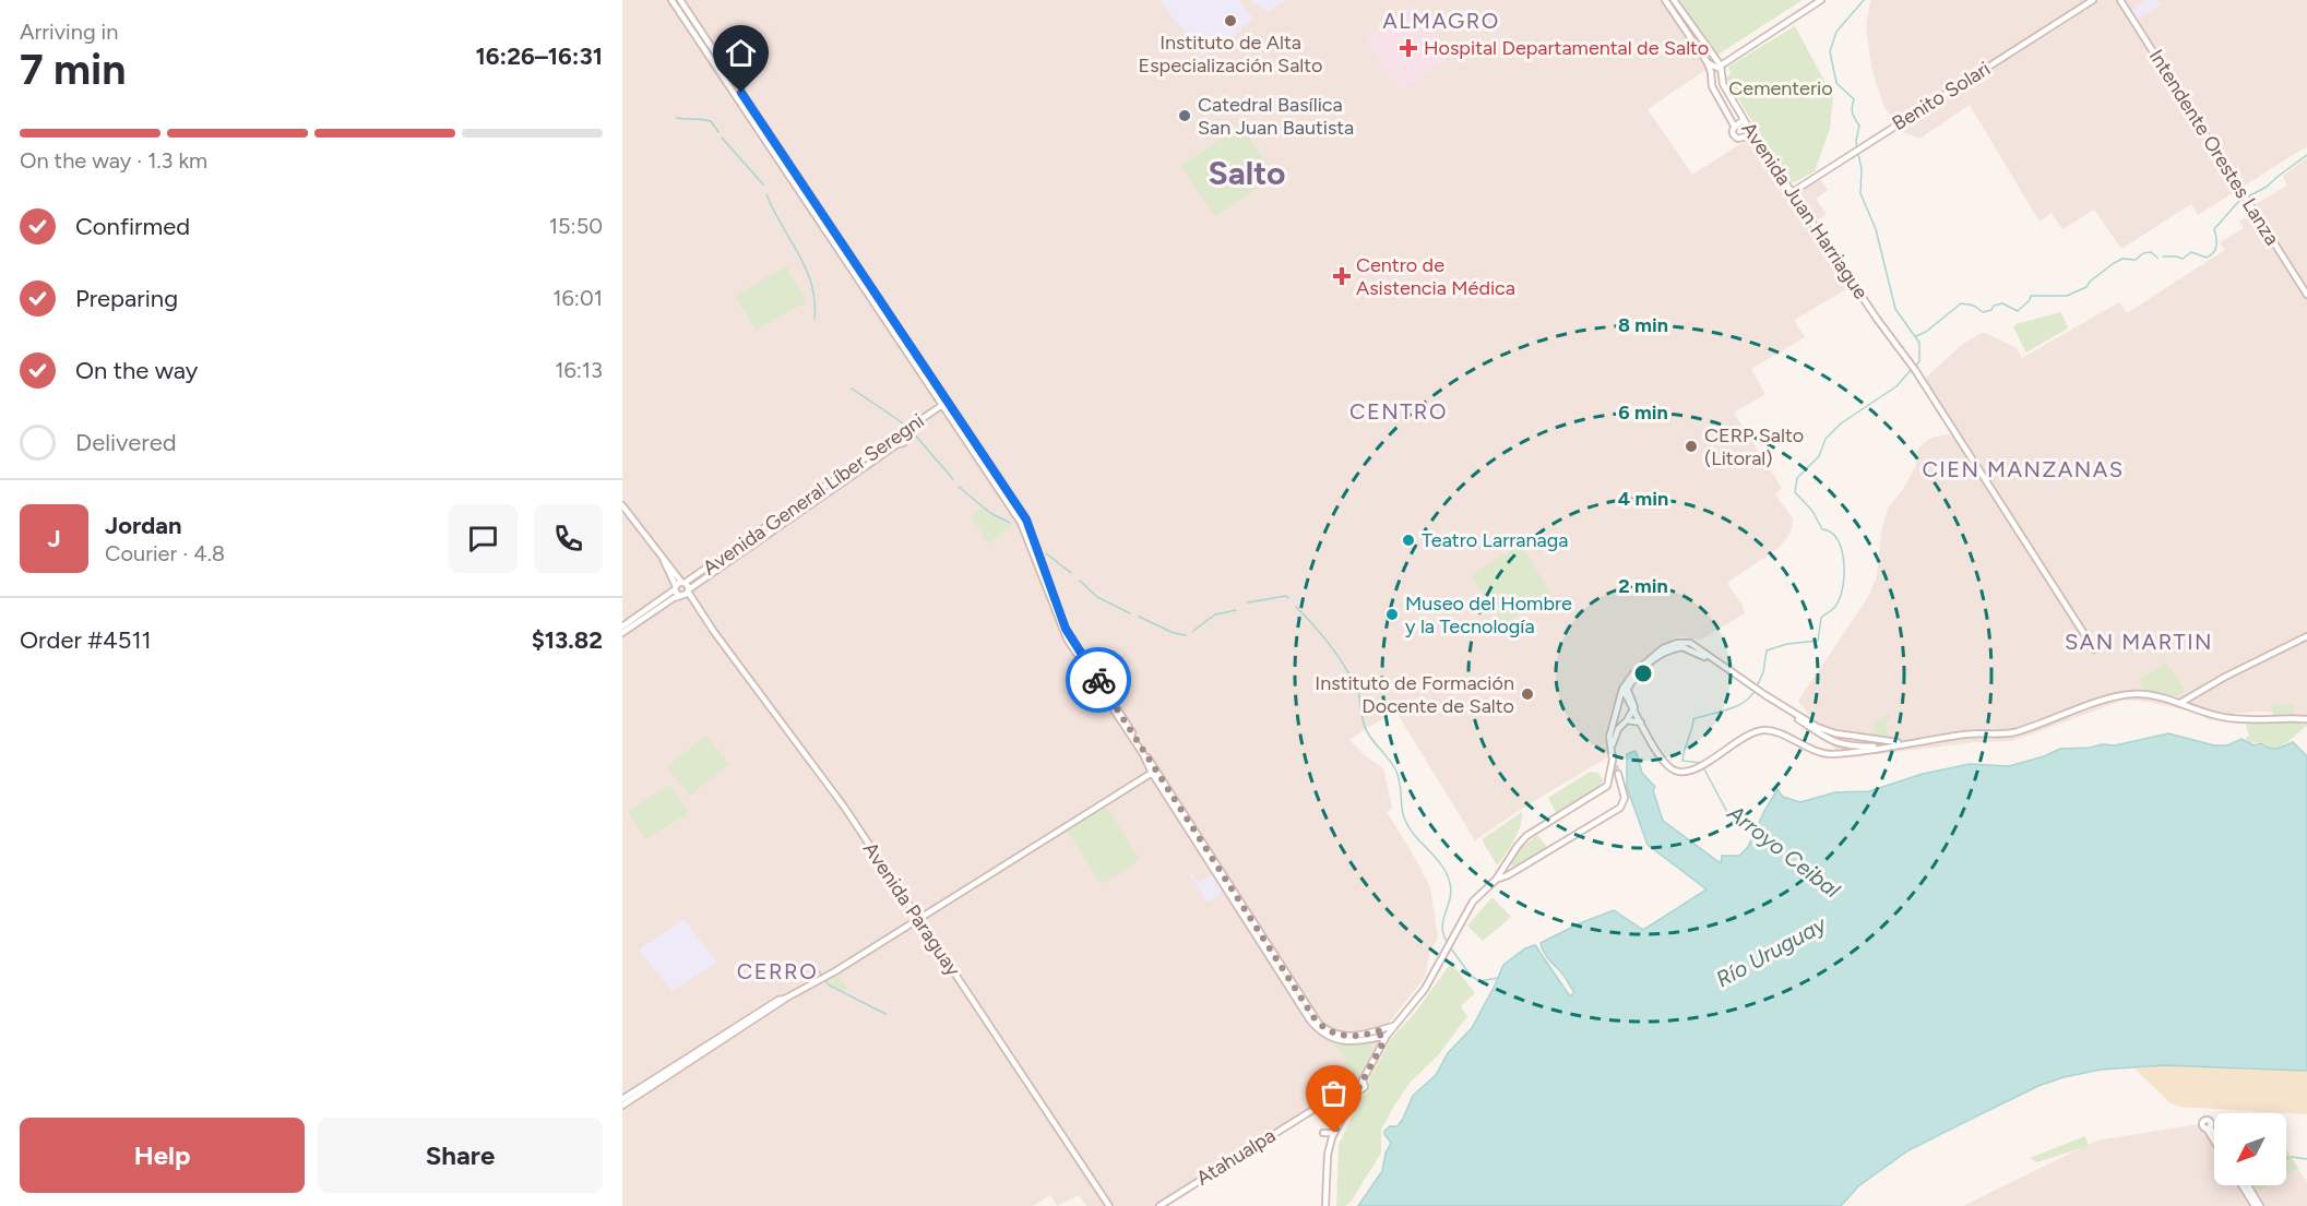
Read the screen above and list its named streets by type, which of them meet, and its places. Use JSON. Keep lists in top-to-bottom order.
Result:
{
  "streets": {
    "street": [
      "Benito Solari",
      "Intendente Orestes Lanza",
      "Avenida Juan Harriague",
      "Avenida General Líber Seregni",
      "Avenida Paraguay",
      "Atahualpa"
    ]
  },
  "crossings": [
    ["Benito Solari", "Avenida Juan Harriague"],
    ["Avenida General Líber Seregni", "Avenida Paraguay"]
  ],
  "districts": [
    "ALMAGRO",
    "Salto",
    "CENTRO",
    "CIEN MANZANAS",
    "SAN MARTIN",
    "CERRO"
  ],
  "water": ["Arroyo Ceibal", "Río Uruguay"],
  "parks": ["Cementerio"],
  "places": {
    "other": [
      "Instituto de Alta Especialización Salto",
      "Catedral Basílica San Juan Bautista",
      "CERP Salto (Litoral)",
      "Teatro Larranaga",
      "Museo del Hombre y la Tecnología",
      "Instituto de Formación Docente de Salto"
    ],
    "health": ["Hospital Departamental de Salto", "Centro de Asistencia Médica"]
  },
  "north": "bottom left",
  "page": {
    "heading": ["7 min", "Arriving in", "16:26–16:31"],
    "panel": [
      "Jordan",
      "Courier · 4.8",
      "Order #4511",
      "$13.82"
    ],
    "bar": "On the way · 1.3 km",
    "list": [
      ["Confirmed", "15:50"],
      ["Preparing", "16:01"],
      ["On the way", "16:13"],
      "Delivered"
    ],
    "round": "J",
    "buttons": ["Help", "Share"]
  },
  "rings": [
    "8 min",
    "6 min",
    "4 min",
    "2 min"
  ]
}
